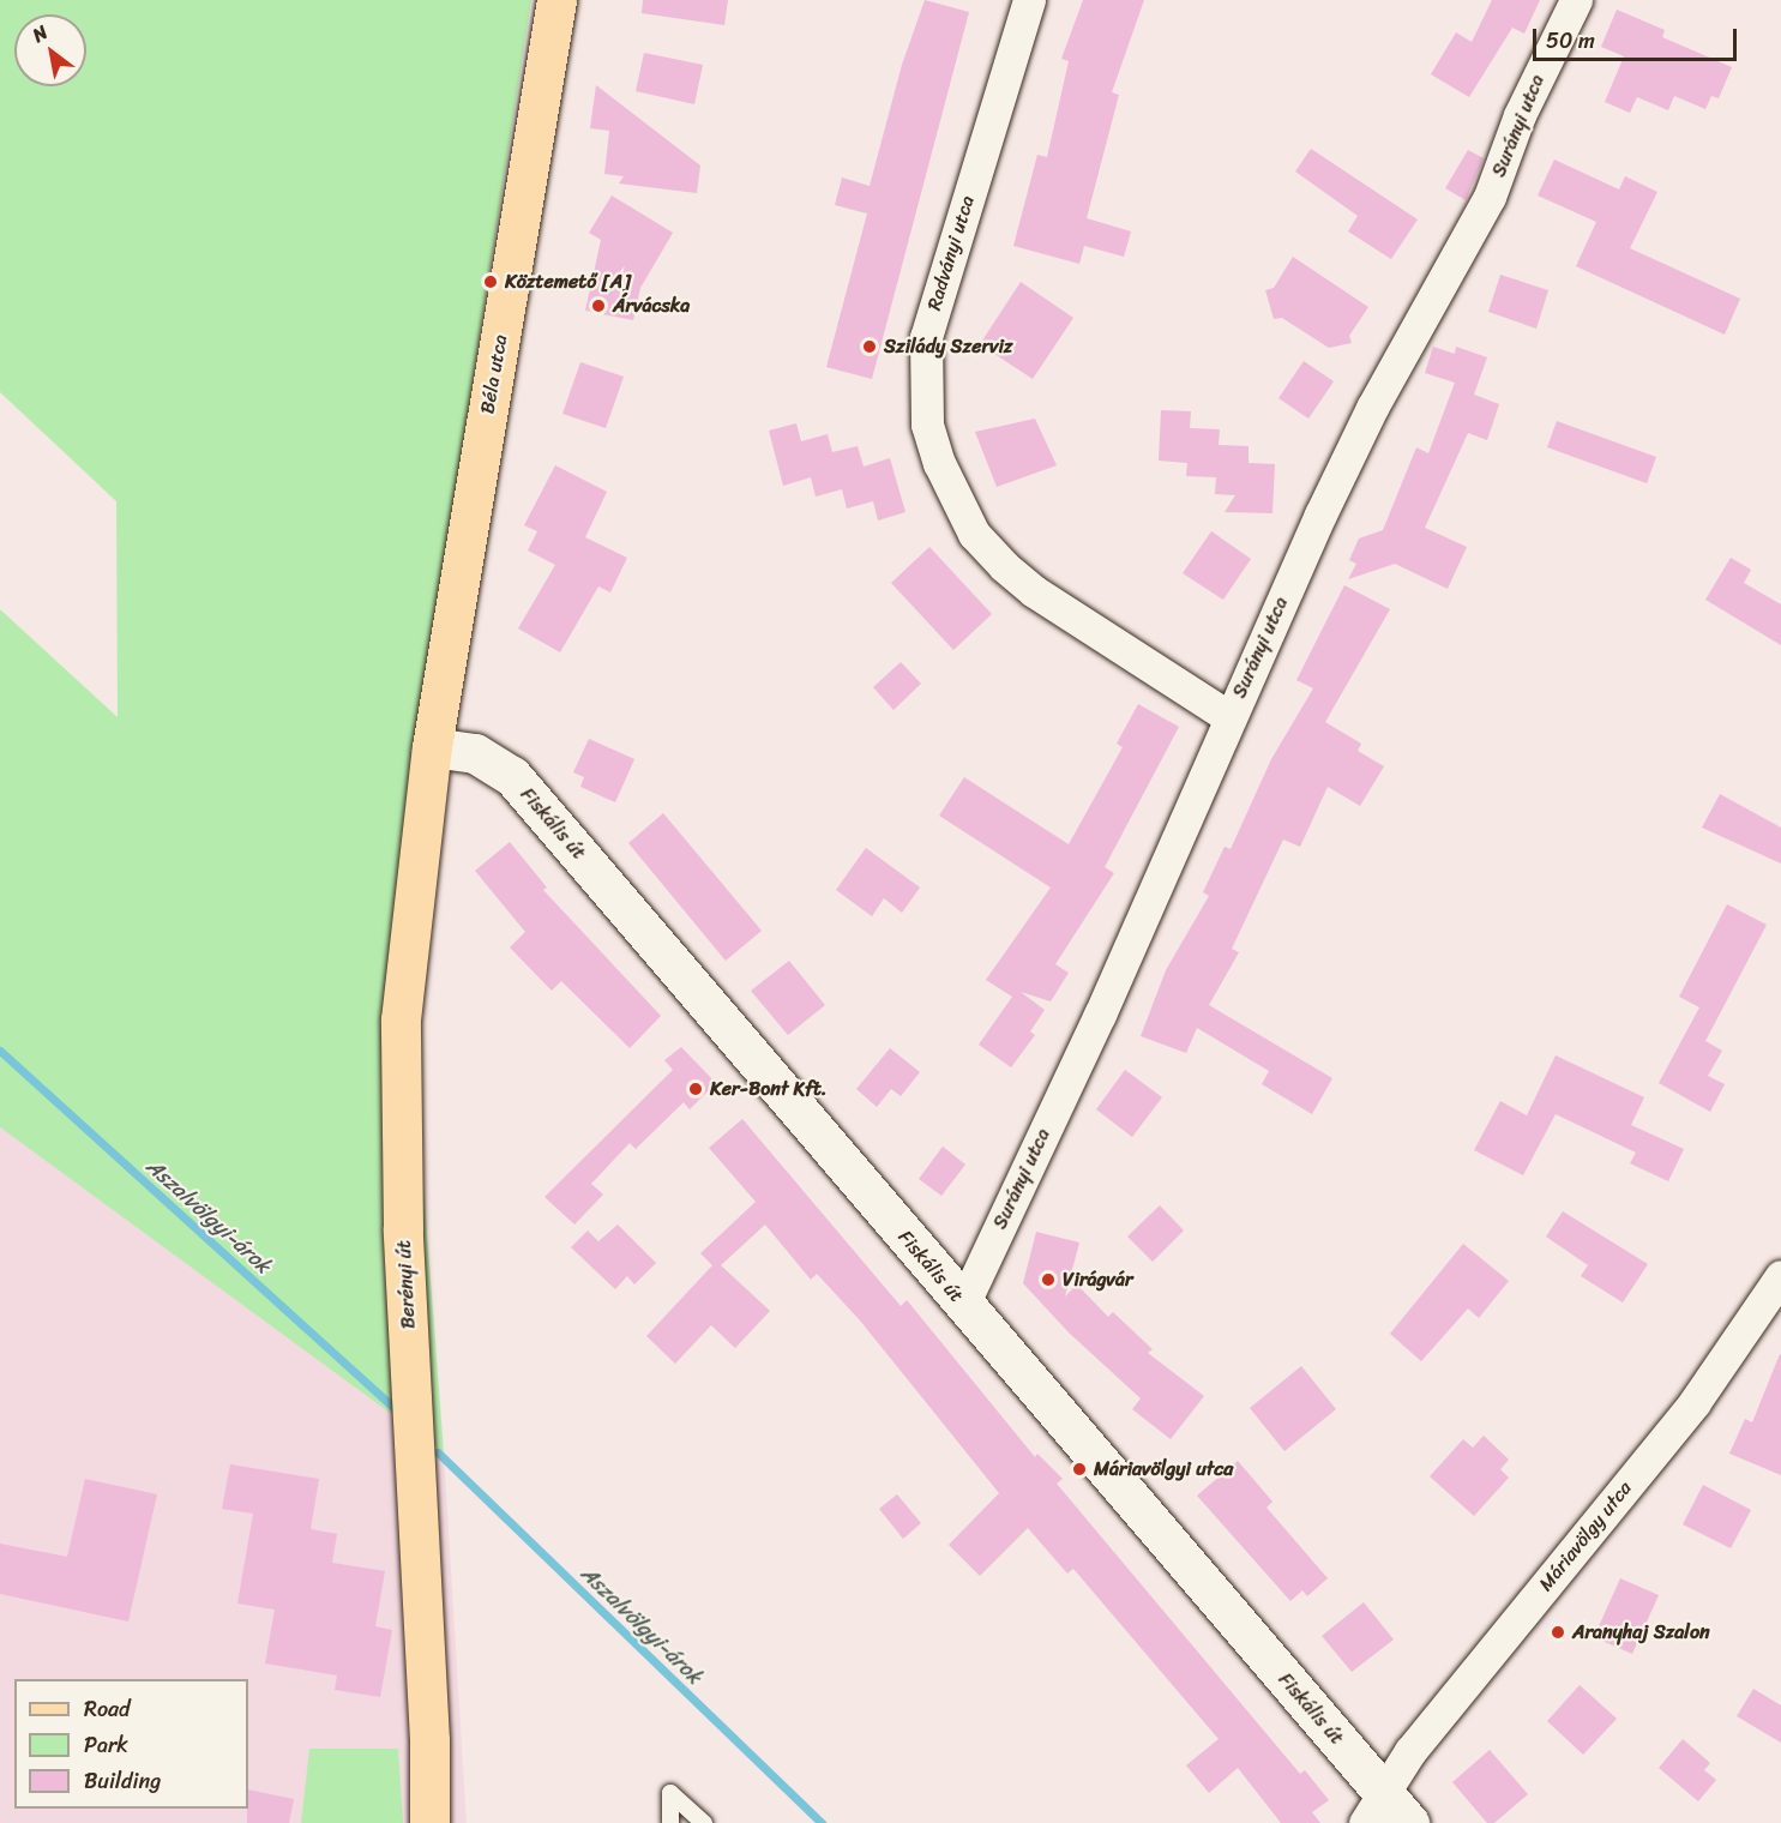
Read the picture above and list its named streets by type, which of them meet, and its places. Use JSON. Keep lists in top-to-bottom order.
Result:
{
  "streets": {
    "main road": ["Béla utca", "Berényi út"],
    "street": [
      "Surányi utca",
      "Radványi utca",
      "Fiskális út",
      "Máriavölgy utca"
    ]
  },
  "crossings": [
    ["Surányi utca", "Radványi utca"],
    ["Surányi utca", "Fiskális út"],
    ["Béla utca", "Fiskális út"],
    ["Béla utca", "Berényi út"],
    ["Fiskális út", "Berényi út"],
    ["Fiskális út", "Máriavölgy utca"]
  ],
  "water": ["Aszalvölgyi-árok"],
  "places": [
    "Köztemető [A]",
    "Árvácska",
    "Szilády Szerviz",
    "Ker-Bont Kft.",
    "Virágvár",
    "Máriavölgyi utca",
    "Aranyhaj Szalon"
  ],
  "legend": ["Road", "Park", "Building"],
  "scale_bar": "50 m",
  "north": "top left"
}
